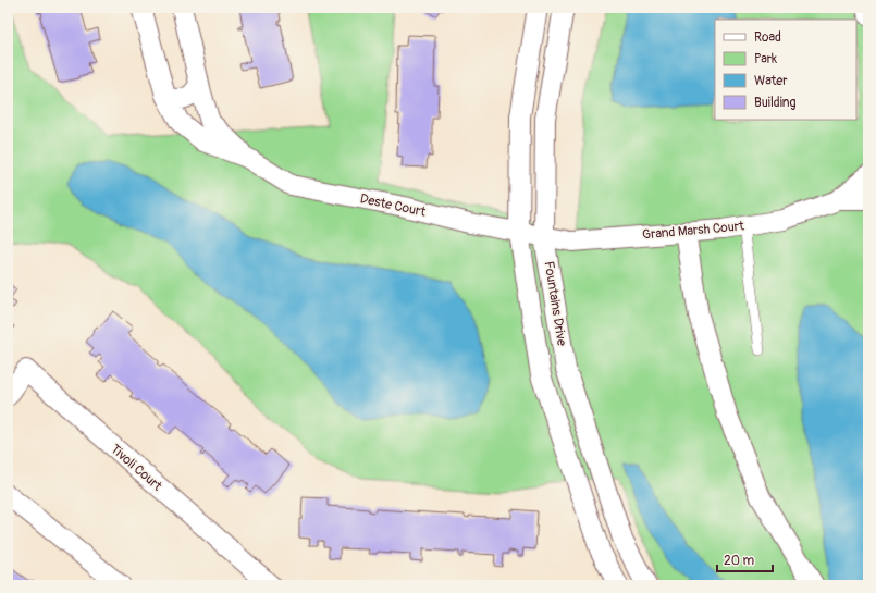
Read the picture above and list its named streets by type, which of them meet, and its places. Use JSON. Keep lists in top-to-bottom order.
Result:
{
  "streets": {
    "street": [
      "Deste Court",
      "Grand Marsh Court",
      "Fountains Drive",
      "Tivoli Court"
    ]
  },
  "crossings": [
    ["Deste Court", "Grand Marsh Court"],
    ["Deste Court", "Fountains Drive"],
    ["Grand Marsh Court", "Fountains Drive"]
  ],
  "legend": [
    "Road",
    "Park",
    "Water",
    "Building"
  ],
  "scale_bar": "20 m"
}
